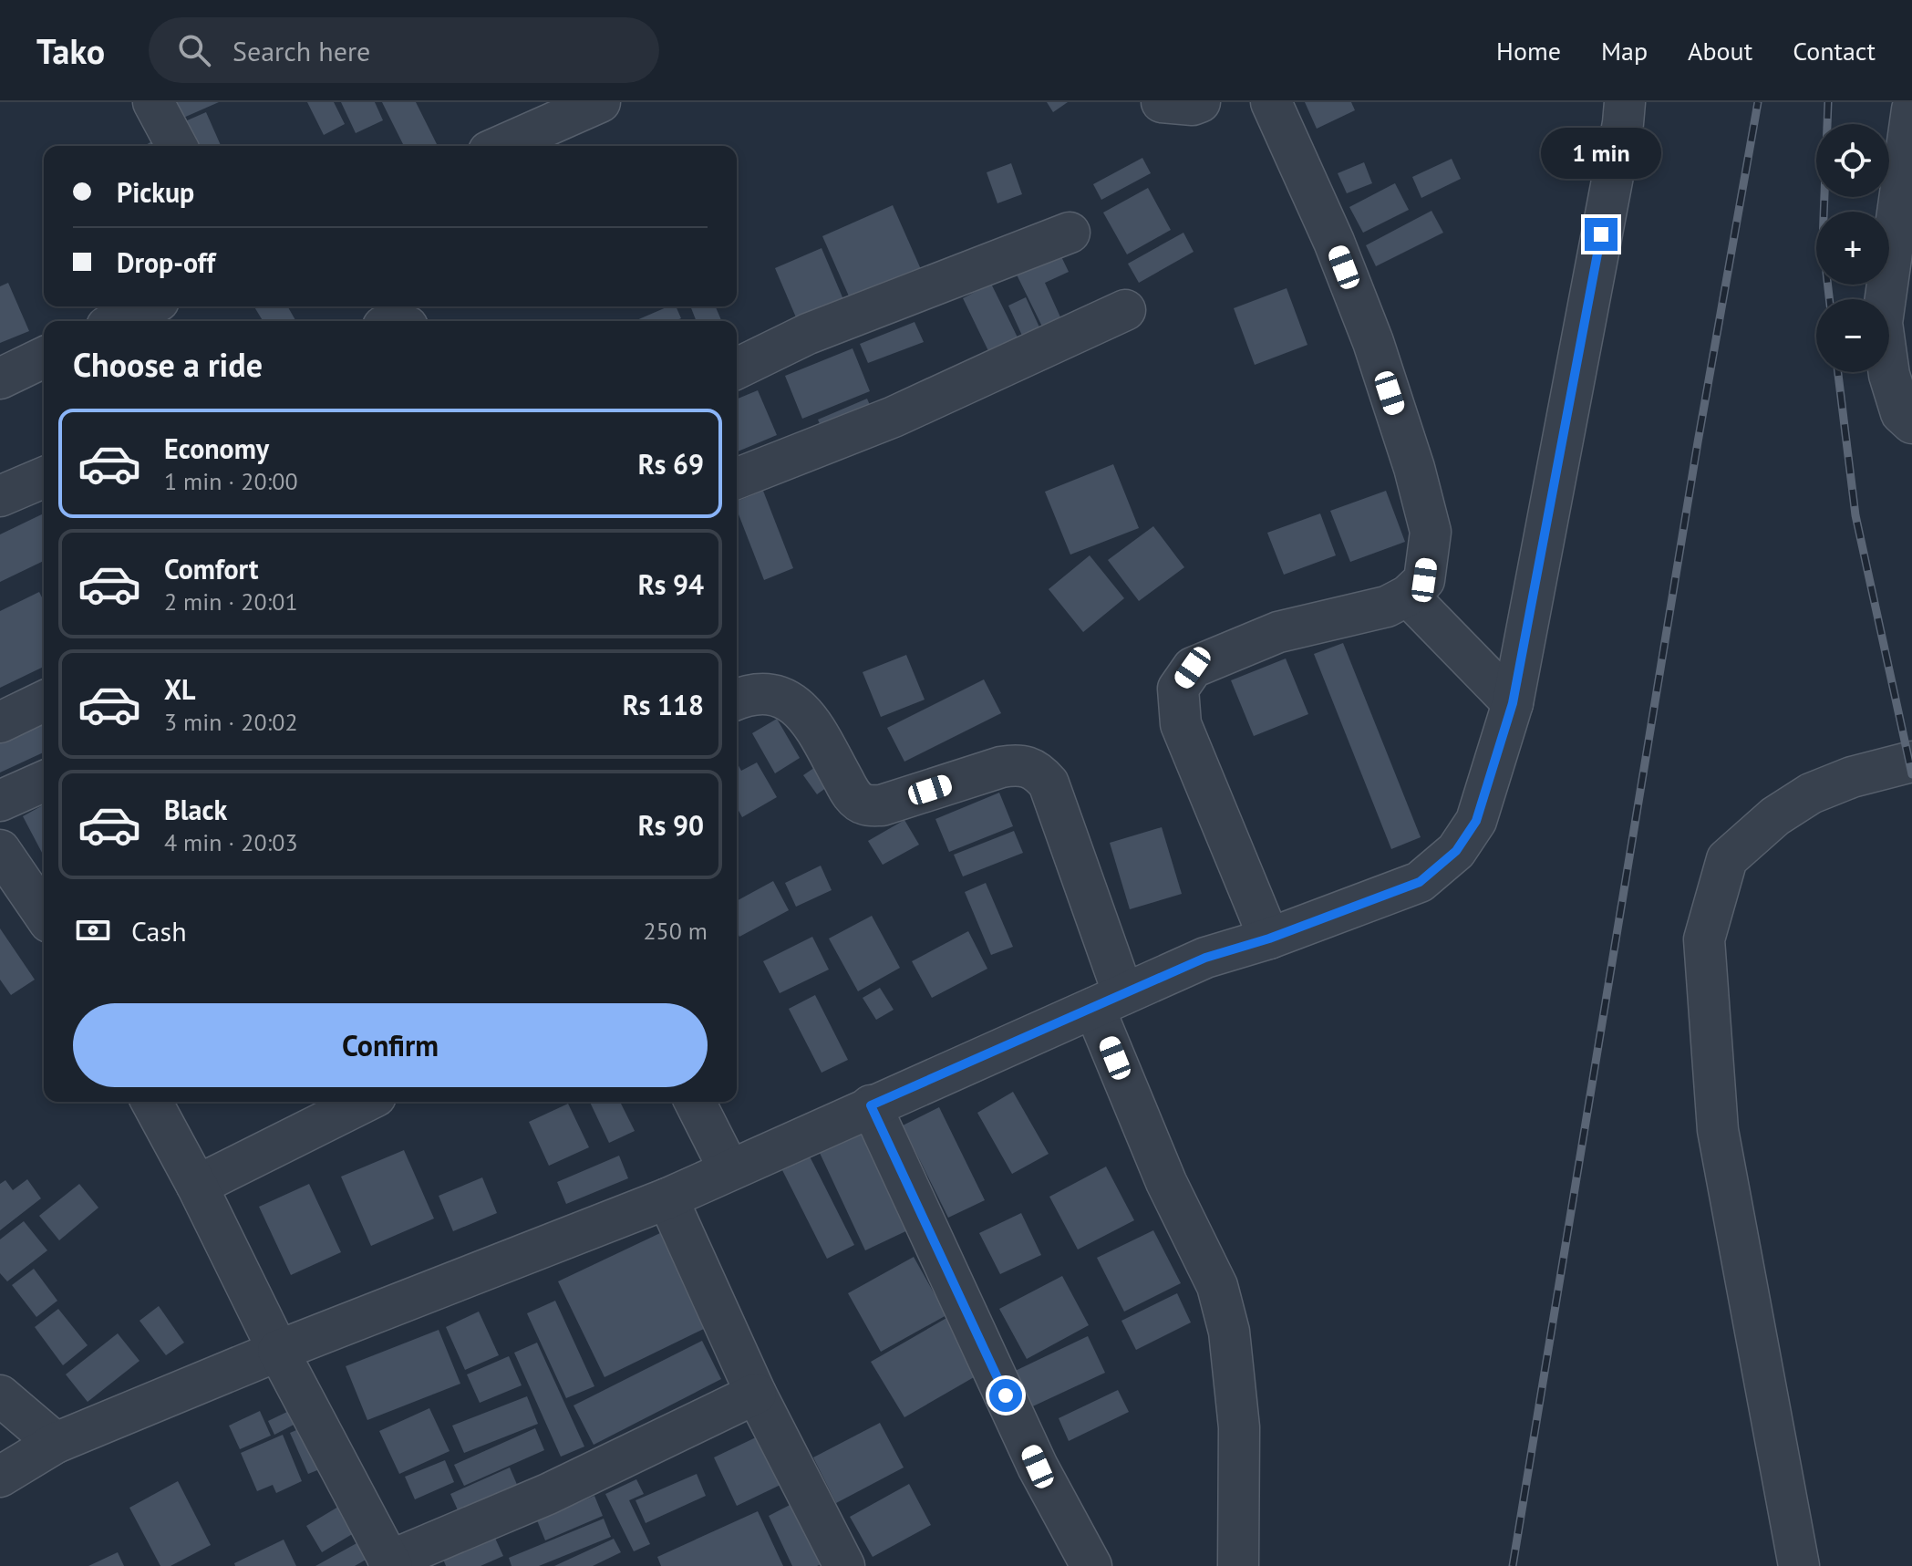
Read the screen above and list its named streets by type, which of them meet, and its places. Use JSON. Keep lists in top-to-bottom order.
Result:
{
  "page": {
    "header": "Tako",
    "search": "Search here",
    "nav": [
      "Home",
      "Map",
      "About",
      "Contact"
    ],
    "map_buttons": ["+", "−"],
    "bubble": "1 min",
    "banner": ["Pickup", "Drop-off"],
    "heading": "Choose a ride",
    "list": [
      {
        "name": "Economy",
        "note": "1 min · 20:00",
        "value": "Rs 69"
      },
      {
        "name": "Comfort",
        "note": "2 min · 20:01",
        "value": "Rs 94"
      },
      {
        "name": "XL",
        "note": "3 min · 20:02",
        "value": "Rs 118"
      },
      {
        "name": "Black",
        "note": "4 min · 20:03",
        "value": "Rs 90"
      }
    ],
    "pay": ["Cash", "250 m"],
    "buttons": "Confirm"
  }
}
